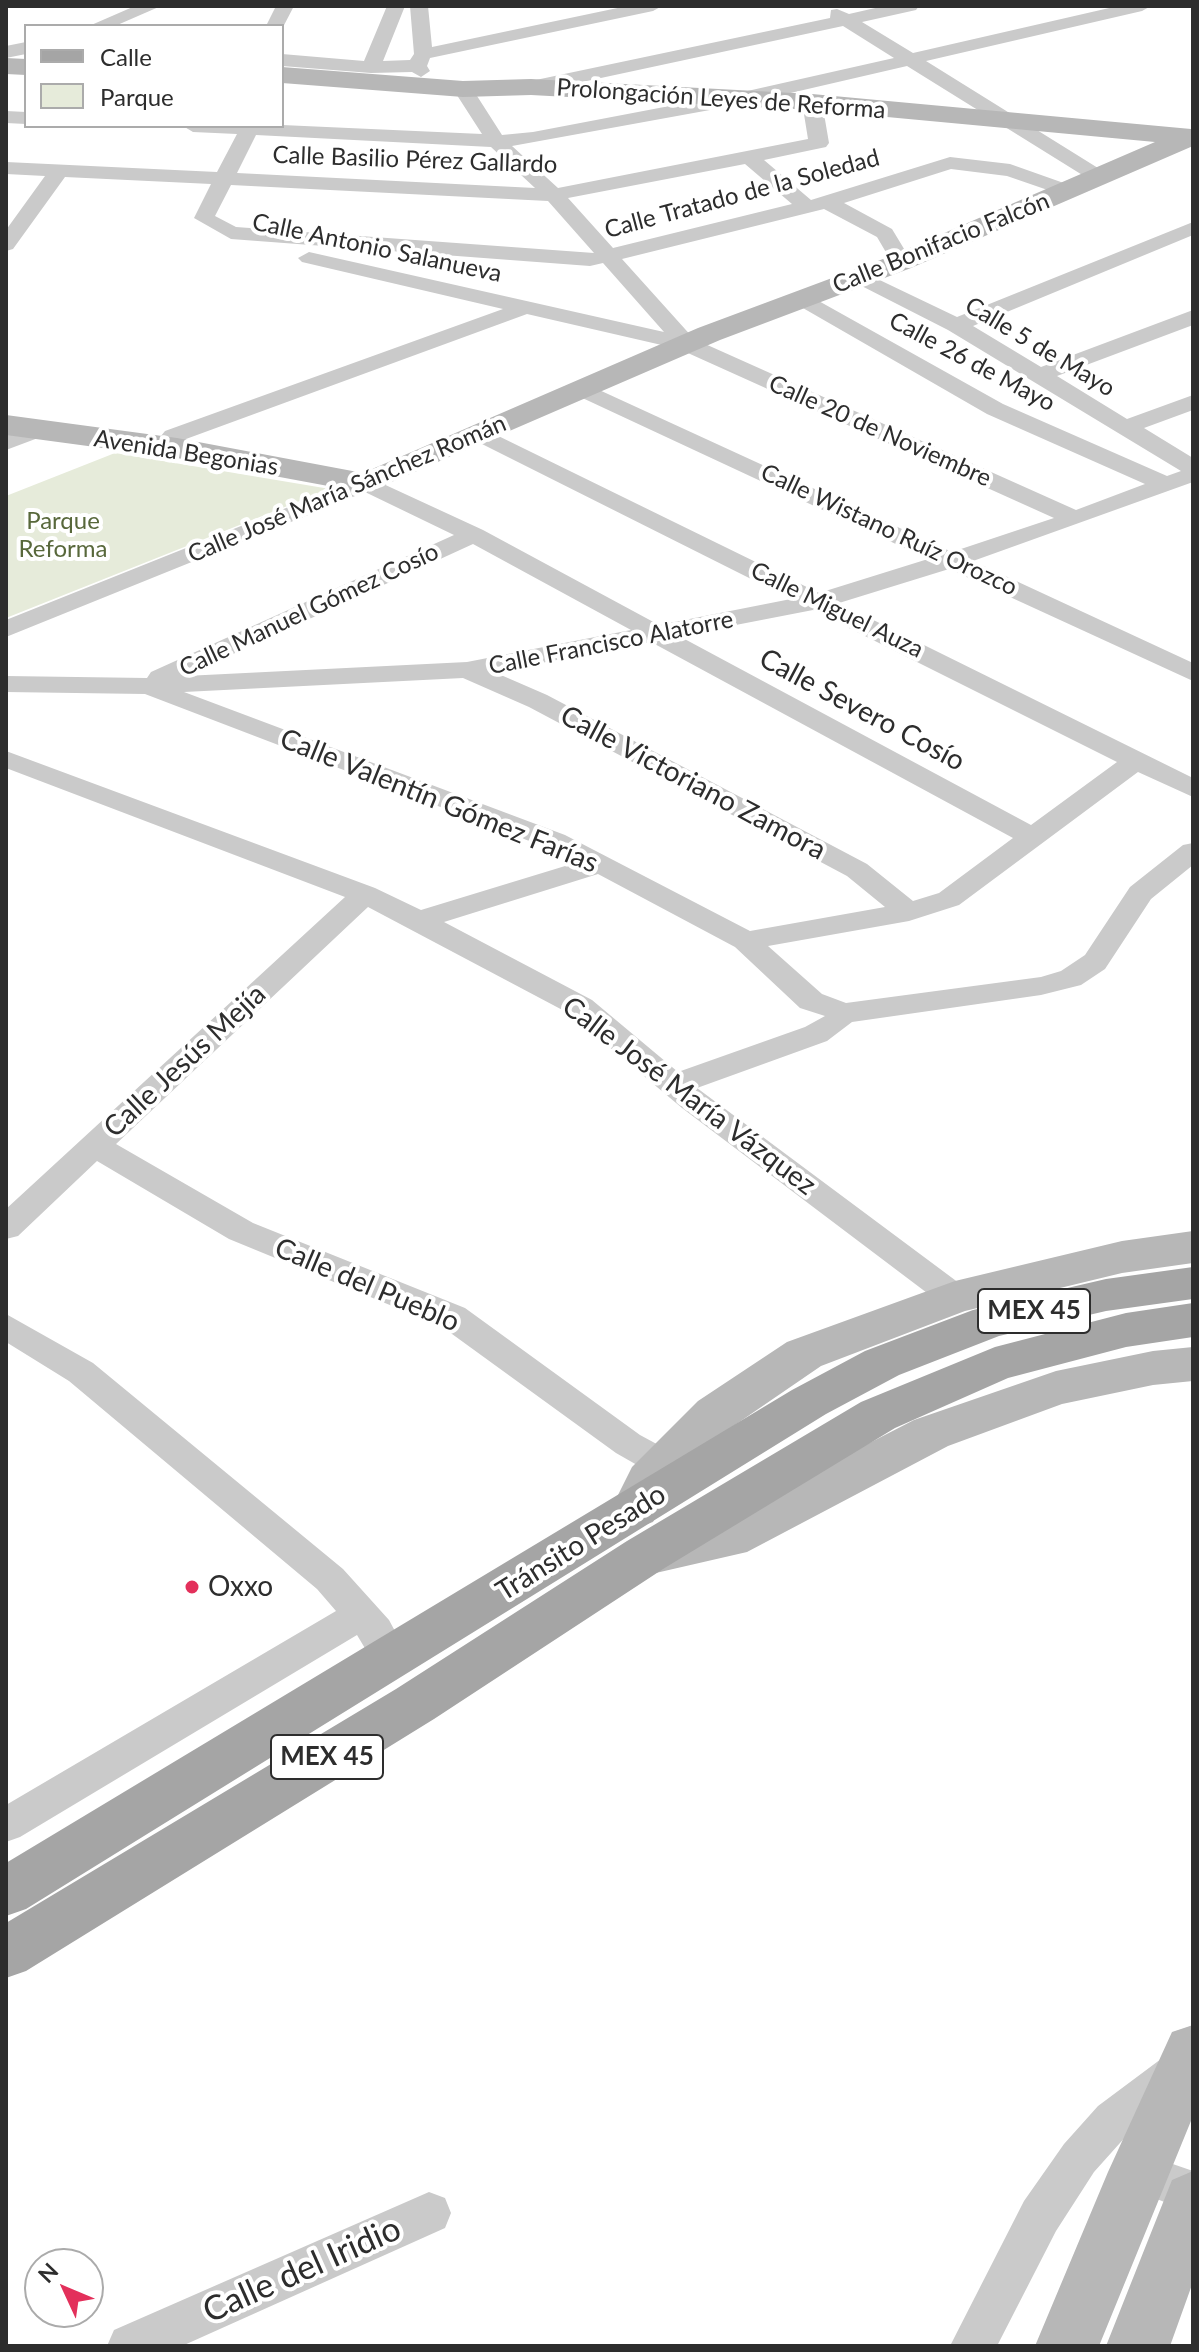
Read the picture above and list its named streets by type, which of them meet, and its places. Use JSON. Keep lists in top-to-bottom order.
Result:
{
  "streets": {
    "main road": ["MEX 45", "Tránsito Pesado"],
    "street": [
      "Prolongación Leyes de Reforma",
      "Calle Basilio Pérez Gallardo",
      "Calle Tratado de la Soledad",
      "Calle Bonifacio Falcón",
      "Calle Antonio Salanueva",
      "Calle 5 de Mayo",
      "Calle 26 de Mayo",
      "Calle 20 de Noviembre",
      "Avenida Begonias",
      "Calle José María Sánchez Román",
      "Calle Wistano Ruíz Orozco",
      "Calle Manuel Gómez Cosío",
      "Calle Miguel Auza",
      "Calle Francisco Alatorre",
      "Calle Severo Cosío",
      "Calle Victoriano Zamora",
      "Calle Valentín Gómez Farías",
      "Calle Jesús Mejía",
      "Calle José María Vázquez",
      "Calle del Pueblo",
      "Calle del Iridio"
    ]
  },
  "crossings": [
    ["Prolongación Leyes de Reforma", "Calle Basilio Pérez Gallardo"],
    ["Prolongación Leyes de Reforma", "Calle Bonifacio Falcón"],
    ["Calle Tratado de la Soledad", "Calle Bonifacio Falcón"],
    ["Calle Tratado de la Soledad", "Calle Antonio Salanueva"],
    ["Calle Bonifacio Falcón", "Calle 5 de Mayo"],
    ["Calle Bonifacio Falcón", "Calle 26 de Mayo"],
    ["Calle Bonifacio Falcón", "Calle 20 de Noviembre"],
    ["Calle Bonifacio Falcón", "Calle José María Sánchez Román"],
    ["Calle 26 de Mayo", "Calle Francisco Alatorre"],
    ["Calle 20 de Noviembre", "Calle José María Sánchez Román"],
    ["Calle 20 de Noviembre", "Calle Francisco Alatorre"],
    ["Avenida Begonias", "Calle José María Sánchez Román"],
    ["Avenida Begonias", "Calle Severo Cosío"],
    ["Calle José María Sánchez Román", "Calle Wistano Ruíz Orozco"],
    ["Calle José María Sánchez Román", "Calle Miguel Auza"],
    ["Calle José María Sánchez Román", "Calle Severo Cosío"],
    ["Calle Wistano Ruíz Orozco", "Calle Francisco Alatorre"],
    ["Calle Manuel Gómez Cosío", "Calle Francisco Alatorre"],
    ["Calle Manuel Gómez Cosío", "Calle Severo Cosío"],
    ["Calle Manuel Gómez Cosío", "Calle Valentín Gómez Farías"],
    ["Calle Miguel Auza", "Calle Francisco Alatorre"],
    ["Calle Francisco Alatorre", "Calle Severo Cosío"],
    ["Calle Francisco Alatorre", "Calle Victoriano Zamora"],
    ["Calle Francisco Alatorre", "Calle Valentín Gómez Farías"],
    ["Calle Jesús Mejía", "Calle José María Vázquez"],
    ["Calle Jesús Mejía", "Calle del Pueblo"]
  ],
  "parks": ["Parque Reforma"],
  "places": ["Oxxo"],
  "legend": ["Calle", "Parque"],
  "north": "top left"
}
